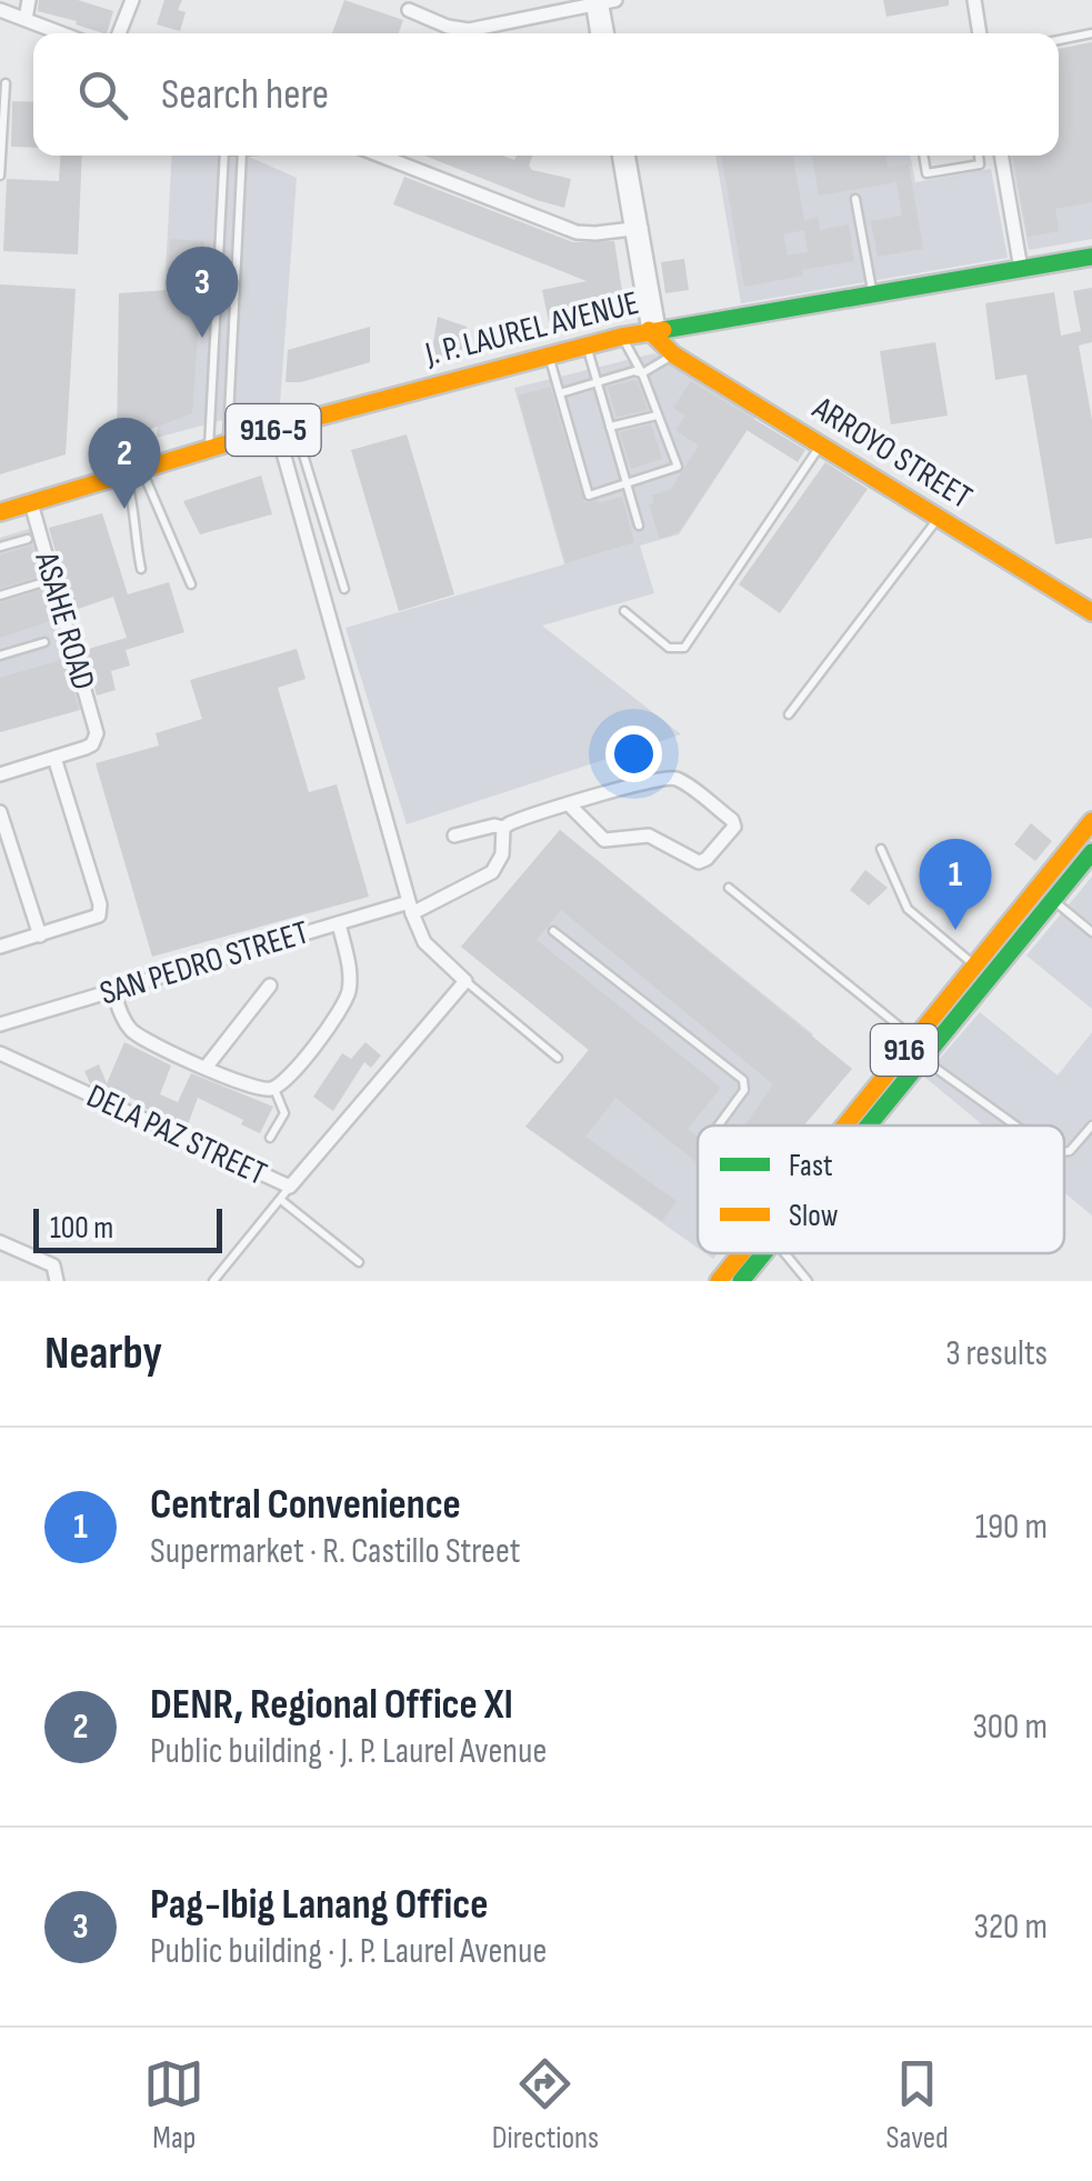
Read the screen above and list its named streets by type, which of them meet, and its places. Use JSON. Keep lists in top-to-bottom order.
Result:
{
  "streets": {
    "main road": [
      "J. P. LAUREL AVENUE",
      "916-5",
      "ARROYO STREET",
      "916"
    ],
    "street": ["ASAHE ROAD", "SAN PEDRO STREET", "DELA PAZ STREET"]
  },
  "crossings": [
    ["J. P. LAUREL AVENUE", "ARROYO STREET"],
    ["J. P. LAUREL AVENUE", "ASAHE ROAD"]
  ],
  "legend": ["Fast", "Slow"],
  "scale_bar": "100 m",
  "page": {
    "search": "Search here",
    "pins": ["3", "2", "1"],
    "scale": "100 m",
    "heading": ["Nearby", "3 results"],
    "list": [
      {
        "mark": "1",
        "name": "Central Convenience",
        "note": "Supermarket · R. Castillo Street",
        "value": "190 m"
      },
      {
        "mark": "2",
        "name": "DENR, Regional Office XI",
        "note": "Public building · J. P. Laurel Avenue",
        "value": "300 m"
      },
      {
        "mark": "3",
        "name": "Pag-Ibig Lanang Office",
        "note": "Public building · J. P. Laurel Avenue",
        "value": "320 m"
      }
    ],
    "nav": ["Map", "Directions", "Saved"]
  }
}
